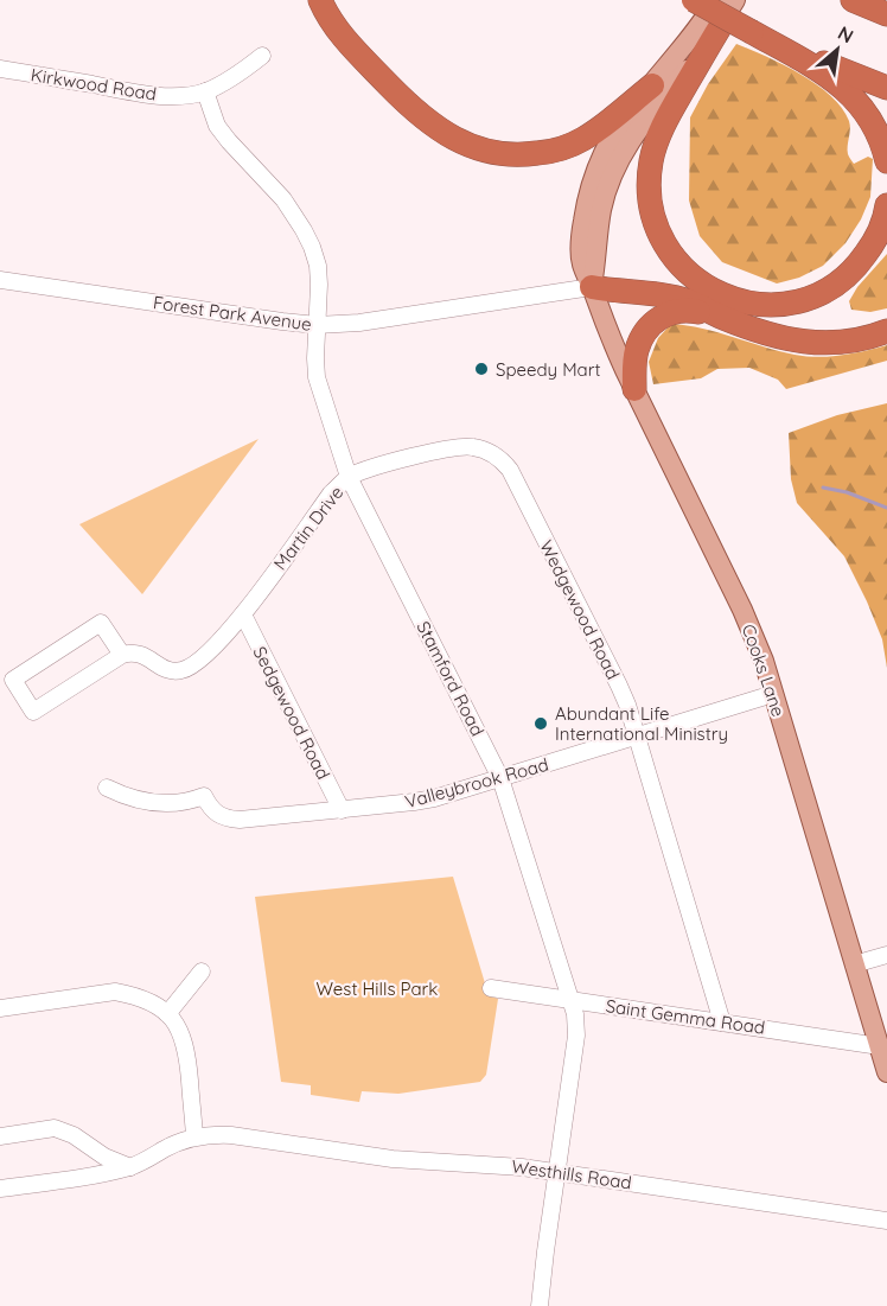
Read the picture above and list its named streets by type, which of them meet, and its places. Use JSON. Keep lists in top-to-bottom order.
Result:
{
  "streets": {
    "main road": ["Cooks Lane"],
    "street": [
      "Kirkwood Road",
      "Forest Park Avenue",
      "Martin Drive",
      "Wedgewood Road",
      "Stamford Road",
      "Sedgewood Road",
      "Valleybrook Road",
      "Saint Gemma Road",
      "Westhills Road"
    ]
  },
  "crossings": [
    ["Kirkwood Road", "Stamford Road"],
    ["Forest Park Avenue", "Cooks Lane"],
    ["Forest Park Avenue", "Stamford Road"],
    ["Martin Drive", "Wedgewood Road"],
    ["Martin Drive", "Stamford Road"],
    ["Martin Drive", "Sedgewood Road"],
    ["Wedgewood Road", "Valleybrook Road"],
    ["Wedgewood Road", "Saint Gemma Road"],
    ["Cooks Lane", "Valleybrook Road"],
    ["Cooks Lane", "Saint Gemma Road"],
    ["Stamford Road", "Valleybrook Road"],
    ["Stamford Road", "Saint Gemma Road"],
    ["Stamford Road", "Westhills Road"],
    ["Sedgewood Road", "Valleybrook Road"]
  ],
  "parks": ["West Hills Park"],
  "places": ["Speedy Mart", "Abundant Life International Ministry"],
  "north": "top right"
}
